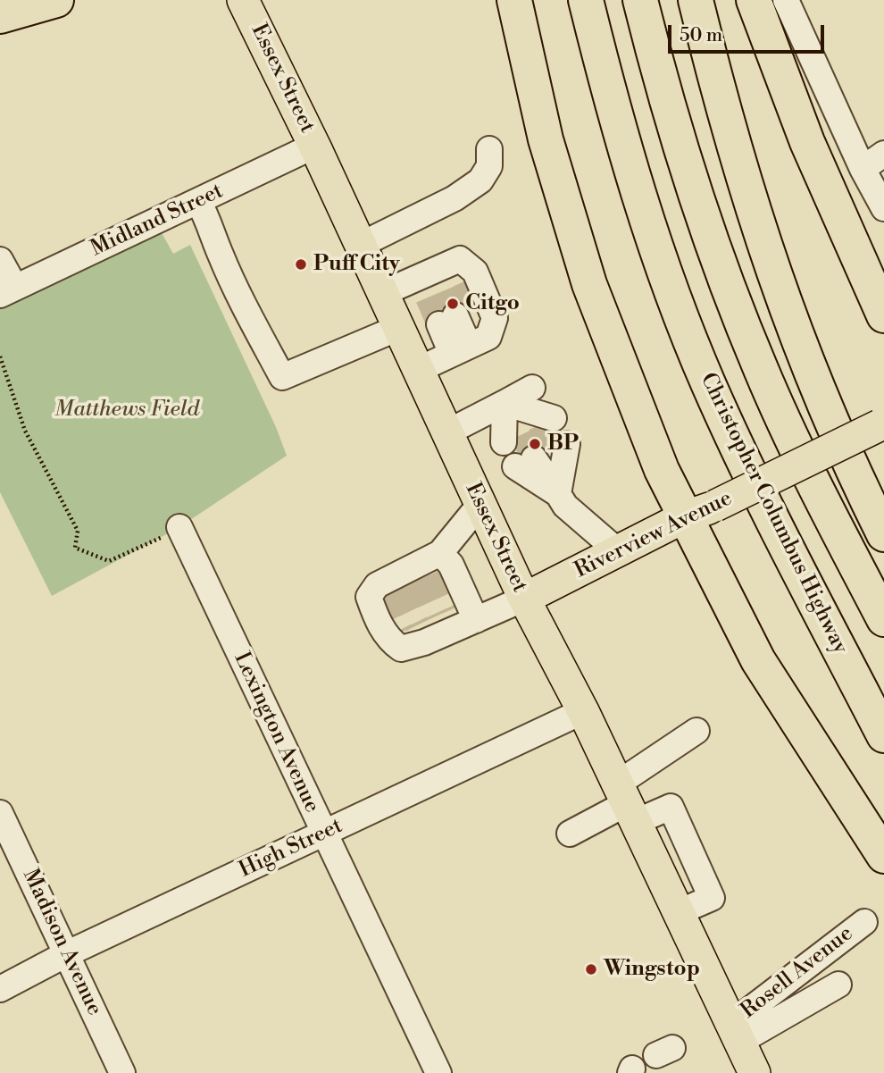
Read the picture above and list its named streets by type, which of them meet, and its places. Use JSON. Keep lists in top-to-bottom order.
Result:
{
  "streets": {
    "highway": ["Christopher Columbus Highway"],
    "main road": ["Essex Street", "Riverview Avenue"],
    "street": [
      "Midland Street",
      "Lexington Avenue",
      "High Street",
      "Madison Avenue",
      "Rosell Avenue"
    ]
  },
  "crossings": [
    ["Essex Street", "Midland Street"],
    ["Essex Street", "Riverview Avenue"],
    ["Essex Street", "High Street"],
    ["Essex Street", "Rosell Avenue"],
    ["Lexington Avenue", "High Street"],
    ["High Street", "Madison Avenue"]
  ],
  "parks": ["Matthews Field"],
  "places": [
    "Puff City",
    "Citgo",
    "BP",
    "Wingstop"
  ],
  "scale_bar": "50 m"
}
